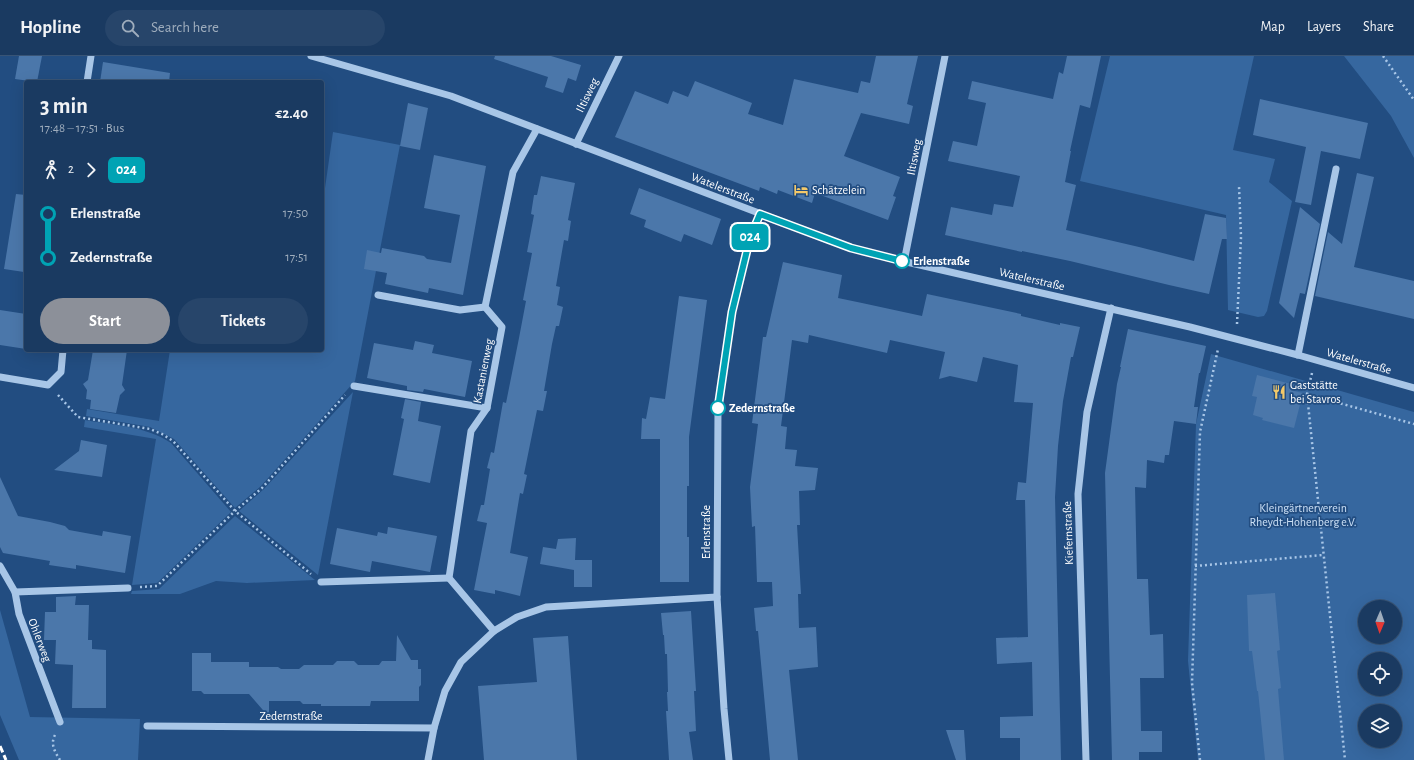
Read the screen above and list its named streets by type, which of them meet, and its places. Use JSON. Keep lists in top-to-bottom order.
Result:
{
  "streets": {
    "street": [
      "Iltisweg",
      "Watelerstraße",
      "Kastanienweg",
      "Erlenstraße",
      "Kiefernstraße",
      "Ohlerweg",
      "Zedernstraße"
    ]
  },
  "crossings": [
    ["Iltisweg", "Watelerstraße"],
    ["Watelerstraße", "Erlenstraße"],
    ["Watelerstraße", "Kiefernstraße"]
  ],
  "parks": ["Kleingärtnerverein Rheydt-Hohenberg e.V."],
  "places": {
    "hotel": ["Schätzelein"],
    "other": ["Erlenstraße", "Zedernstraße"],
    "restaurant": ["Gaststätte bei Stavros"]
  },
  "lines": ["bus line 024"],
  "north": "bottom",
  "page": {
    "header": "Hopline",
    "search": "Search here",
    "nav": ["Map", "Layers", "Share"],
    "on_map": "024",
    "heading": ["3 min", "17:48 – 17:51 · Bus", "€2.40"],
    "legs": ["2", "024"],
    "list": [
      {
        "name": "Erlenstraße",
        "value": "17:50"
      },
      {
        "name": "Zedernstraße",
        "value": "17:51"
      }
    ],
    "buttons": ["Start", "Tickets"]
  }
}
